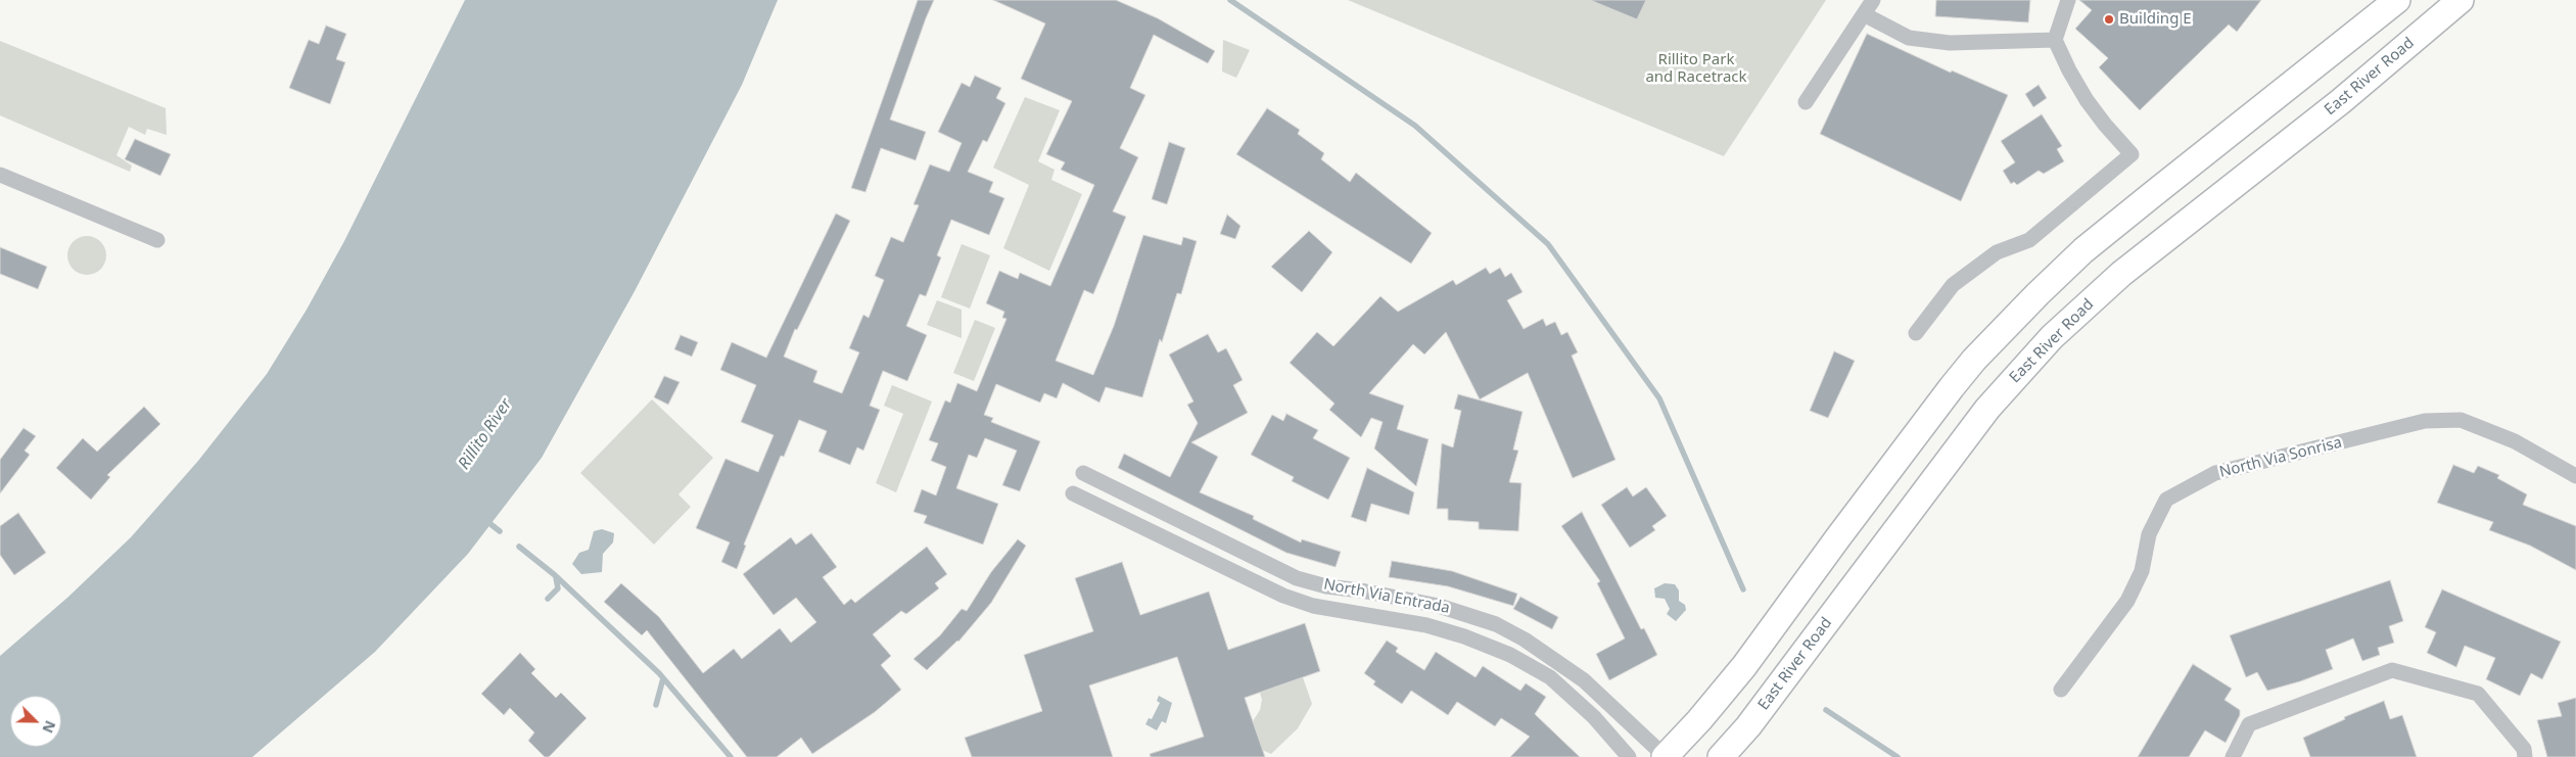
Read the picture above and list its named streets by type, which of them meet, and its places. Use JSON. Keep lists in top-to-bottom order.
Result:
{
  "streets": {
    "main road": ["East River Road"],
    "street": ["North Via Sonrisa", "North Via Entrada"]
  },
  "water": ["Rillito River"],
  "parks": ["Rillito Park and Racetrack"],
  "places": ["Building E"],
  "north": "bottom right"
}
